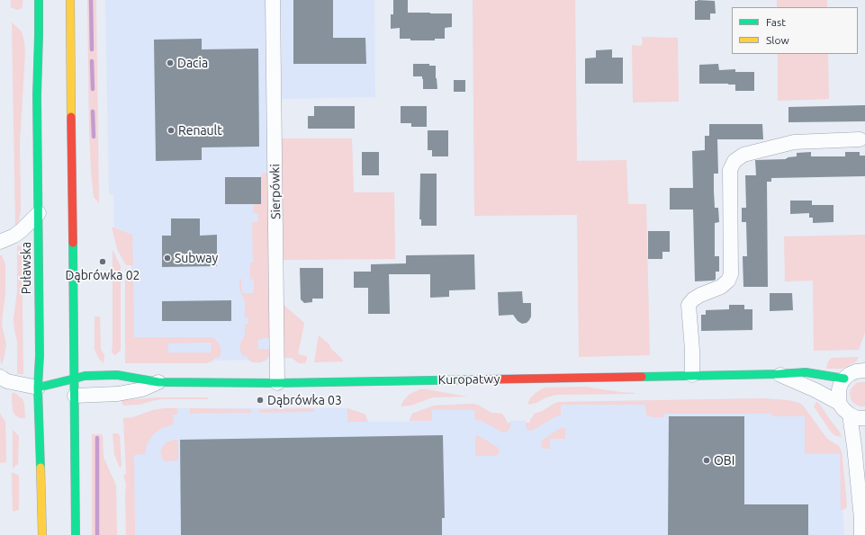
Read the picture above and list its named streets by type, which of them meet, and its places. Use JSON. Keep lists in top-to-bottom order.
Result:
{
  "streets": {
    "main road": ["Puławska", "Kuropatwy"],
    "street": ["Sierpówki"]
  },
  "crossings": [
    ["Sierpówki", "Kuropatwy"],
    ["Puławska", "Kuropatwy"]
  ],
  "places": [
    "Dacia",
    "Renault",
    "Subway",
    "Dąbrówka 02",
    "Dąbrówka 03",
    "OBI"
  ],
  "legend": ["Fast", "Slow"]
}
